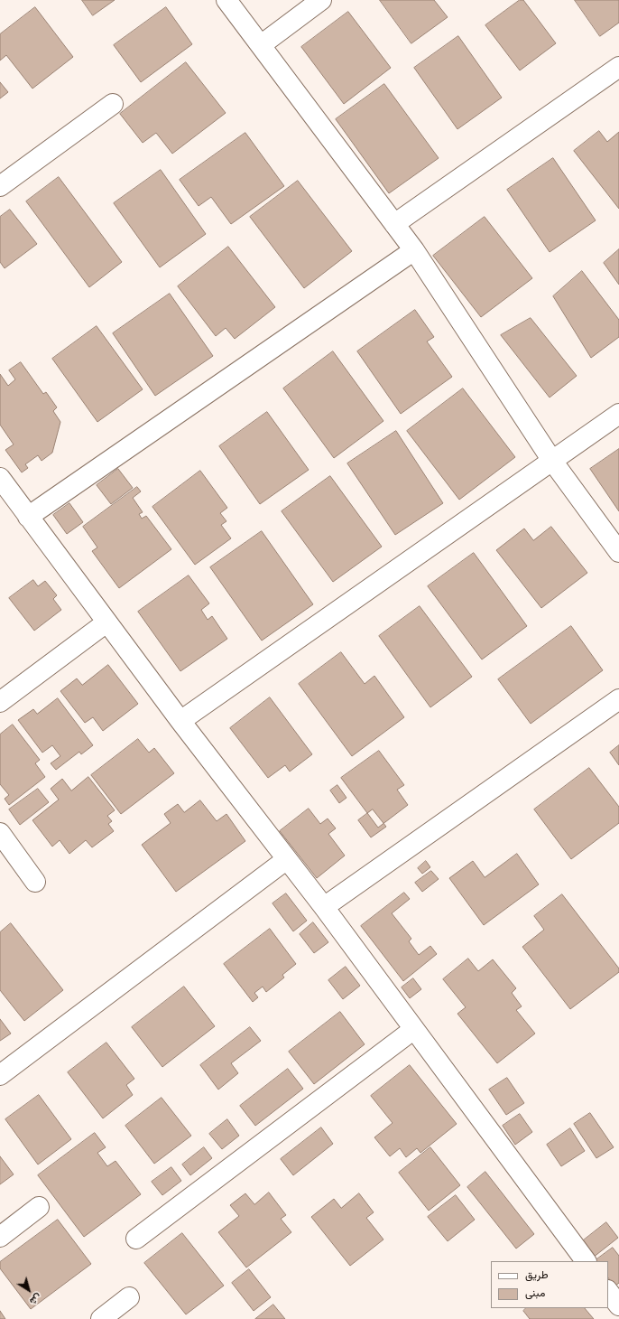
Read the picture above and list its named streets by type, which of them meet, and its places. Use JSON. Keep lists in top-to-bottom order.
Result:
{
  "legend": ["طريق", "مبنى"],
  "north": "bottom right"
}
